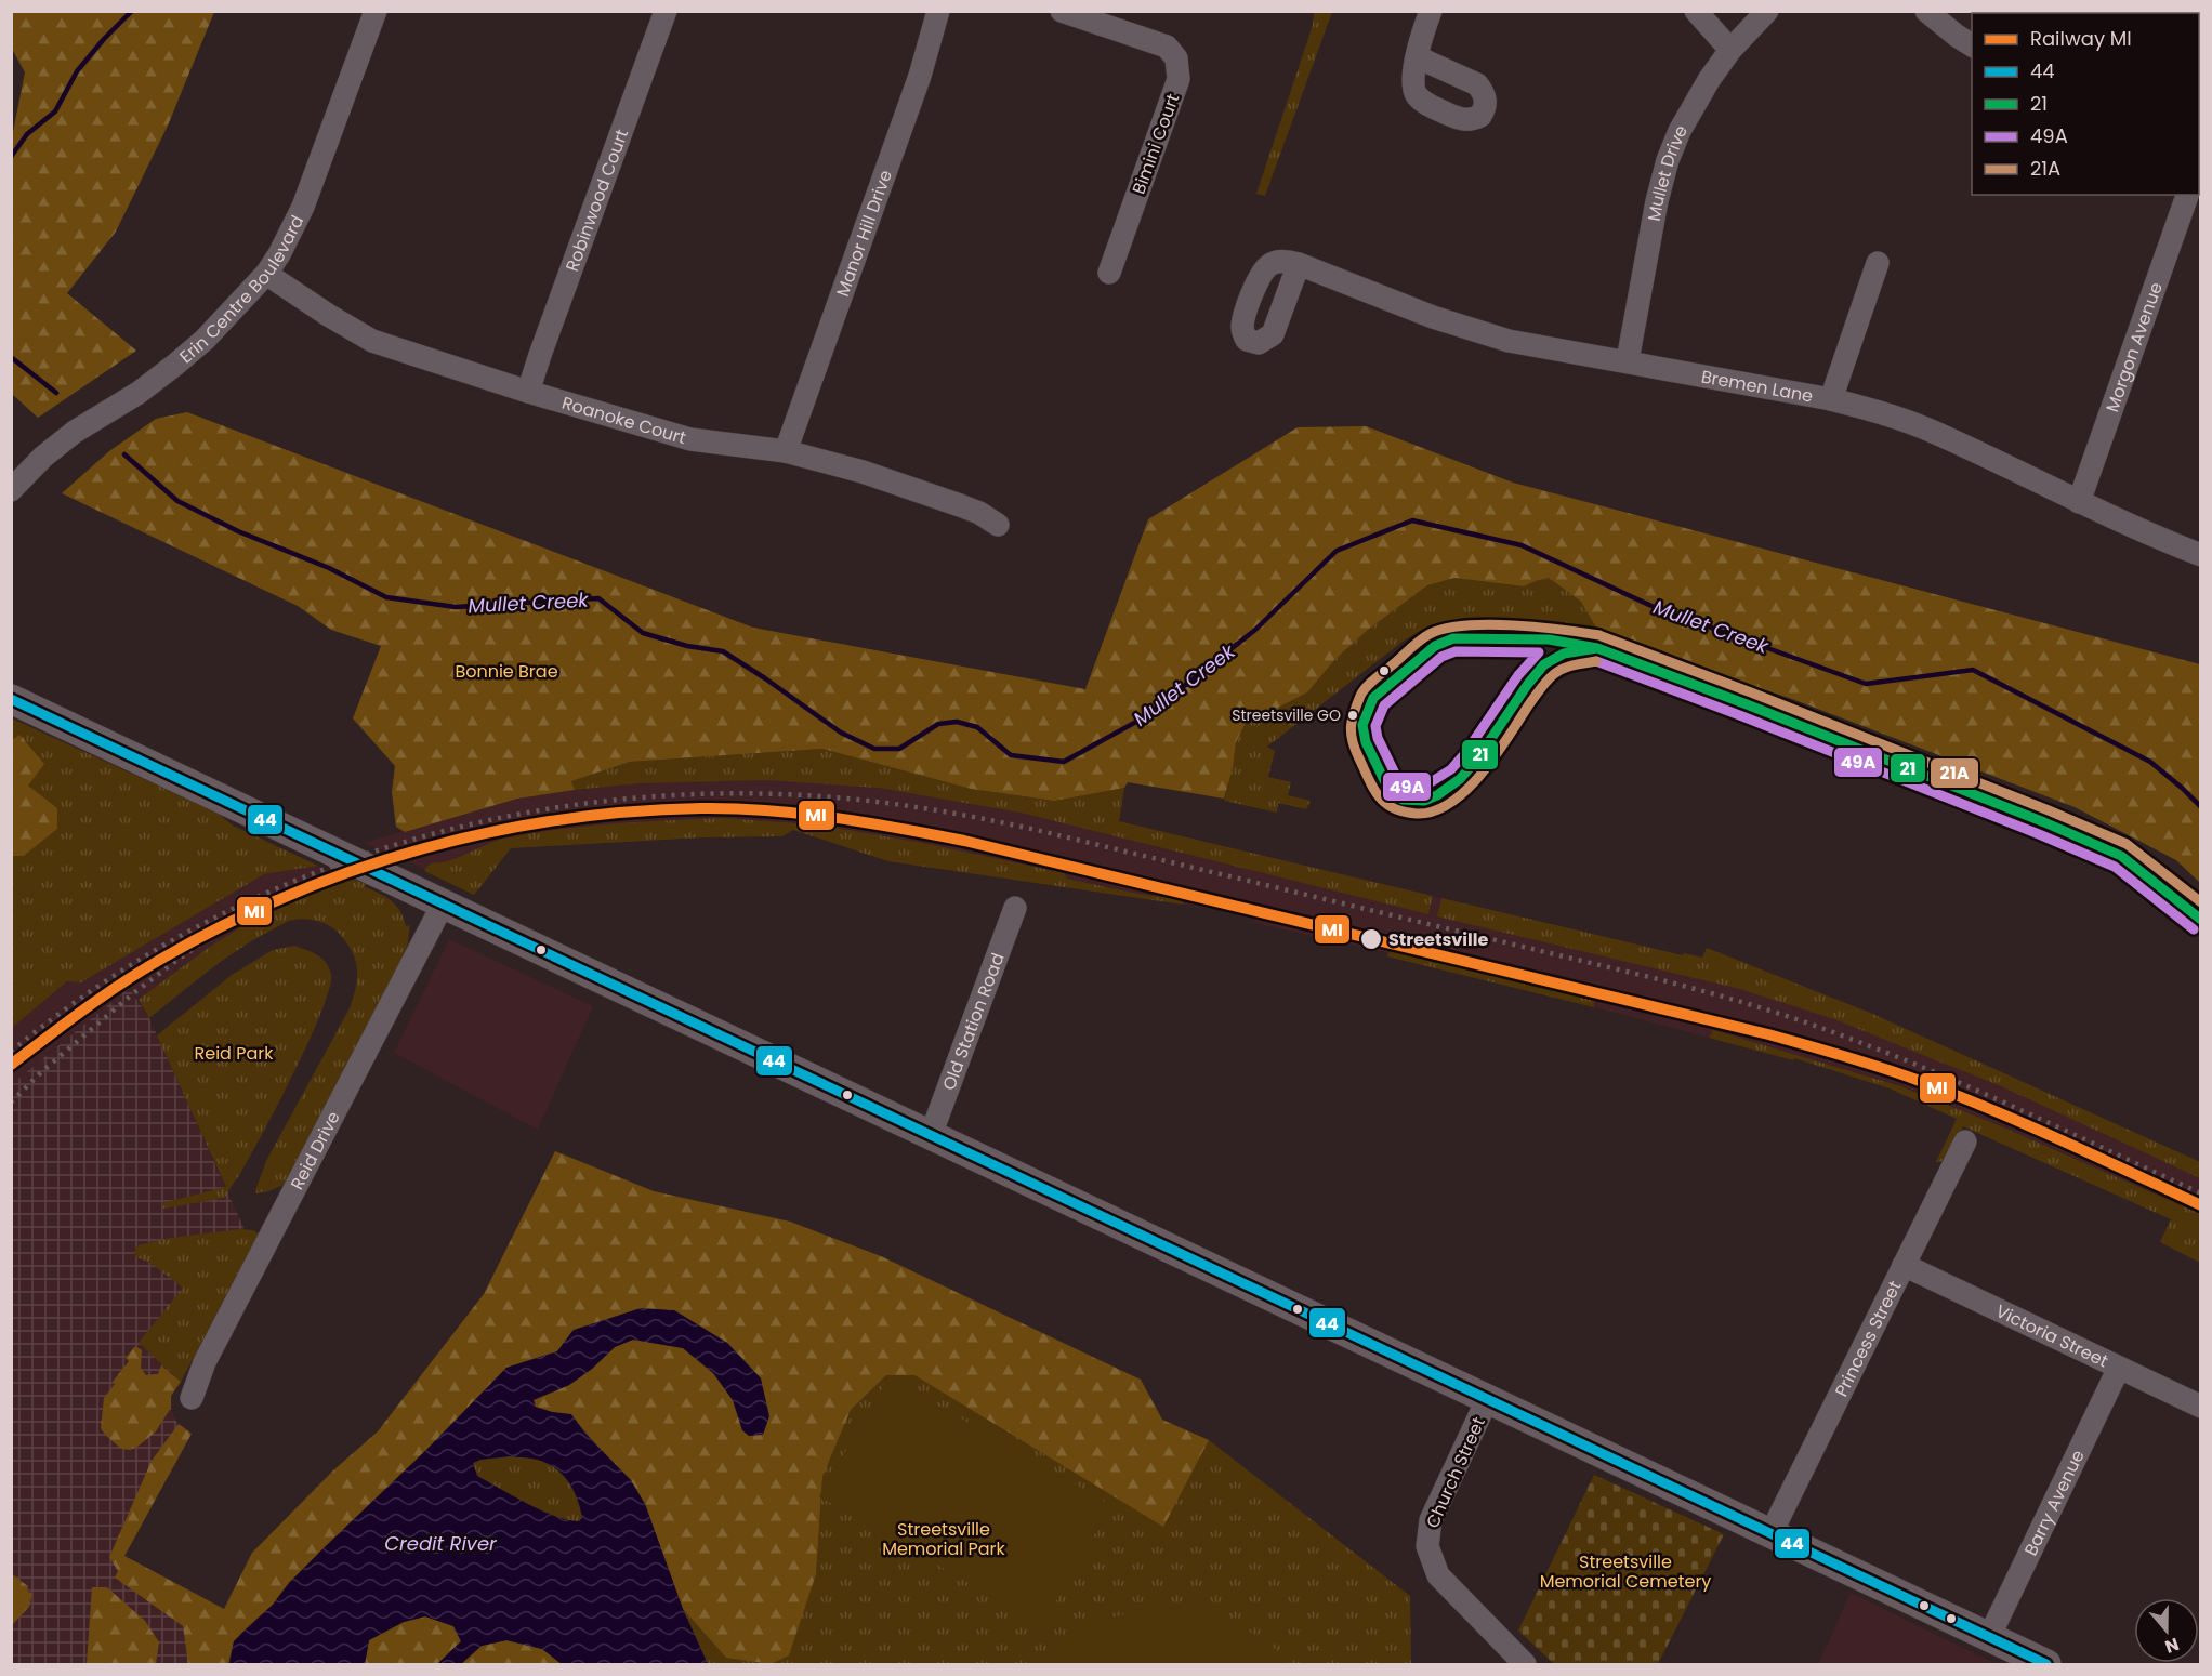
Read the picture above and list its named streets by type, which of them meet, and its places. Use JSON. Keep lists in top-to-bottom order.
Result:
{
  "streets": {
    "street": [
      "Bimini Court",
      "Mullet Drive",
      "Robinwood Court",
      "Manor Hill Drive",
      "Erin Centre Boulevard",
      "Morgon Avenue",
      "Bremen Lane",
      "Roanoke Court",
      "Old Station Road",
      "Reid Drive",
      "Victoria Street",
      "Princess Street",
      "Church Street",
      "Barry Avenue"
    ]
  },
  "crossings": [
    ["Mullet Drive", "Bremen Lane"],
    ["Robinwood Court", "Roanoke Court"],
    ["Manor Hill Drive", "Roanoke Court"],
    ["Erin Centre Boulevard", "Roanoke Court"],
    ["Morgon Avenue", "Bremen Lane"],
    ["Victoria Street", "Princess Street"],
    ["Victoria Street", "Barry Avenue"]
  ],
  "water": ["Mullet Creek", "Credit River"],
  "parks": [
    "Bonnie Brae",
    "Reid Park",
    "Streetsville Memorial Park",
    "Streetsville Memorial Cemetery"
  ],
  "places": ["Streetsville GO", "Streetsville"],
  "lines": [
    "transit line 21A",
    "transit line 21",
    "transit line 49A",
    "transit line 44",
    "rail line MI"
  ],
  "legend": [
    "Railway MI",
    "44",
    "21",
    "49A",
    "21A"
  ],
  "north": "bottom"
}
